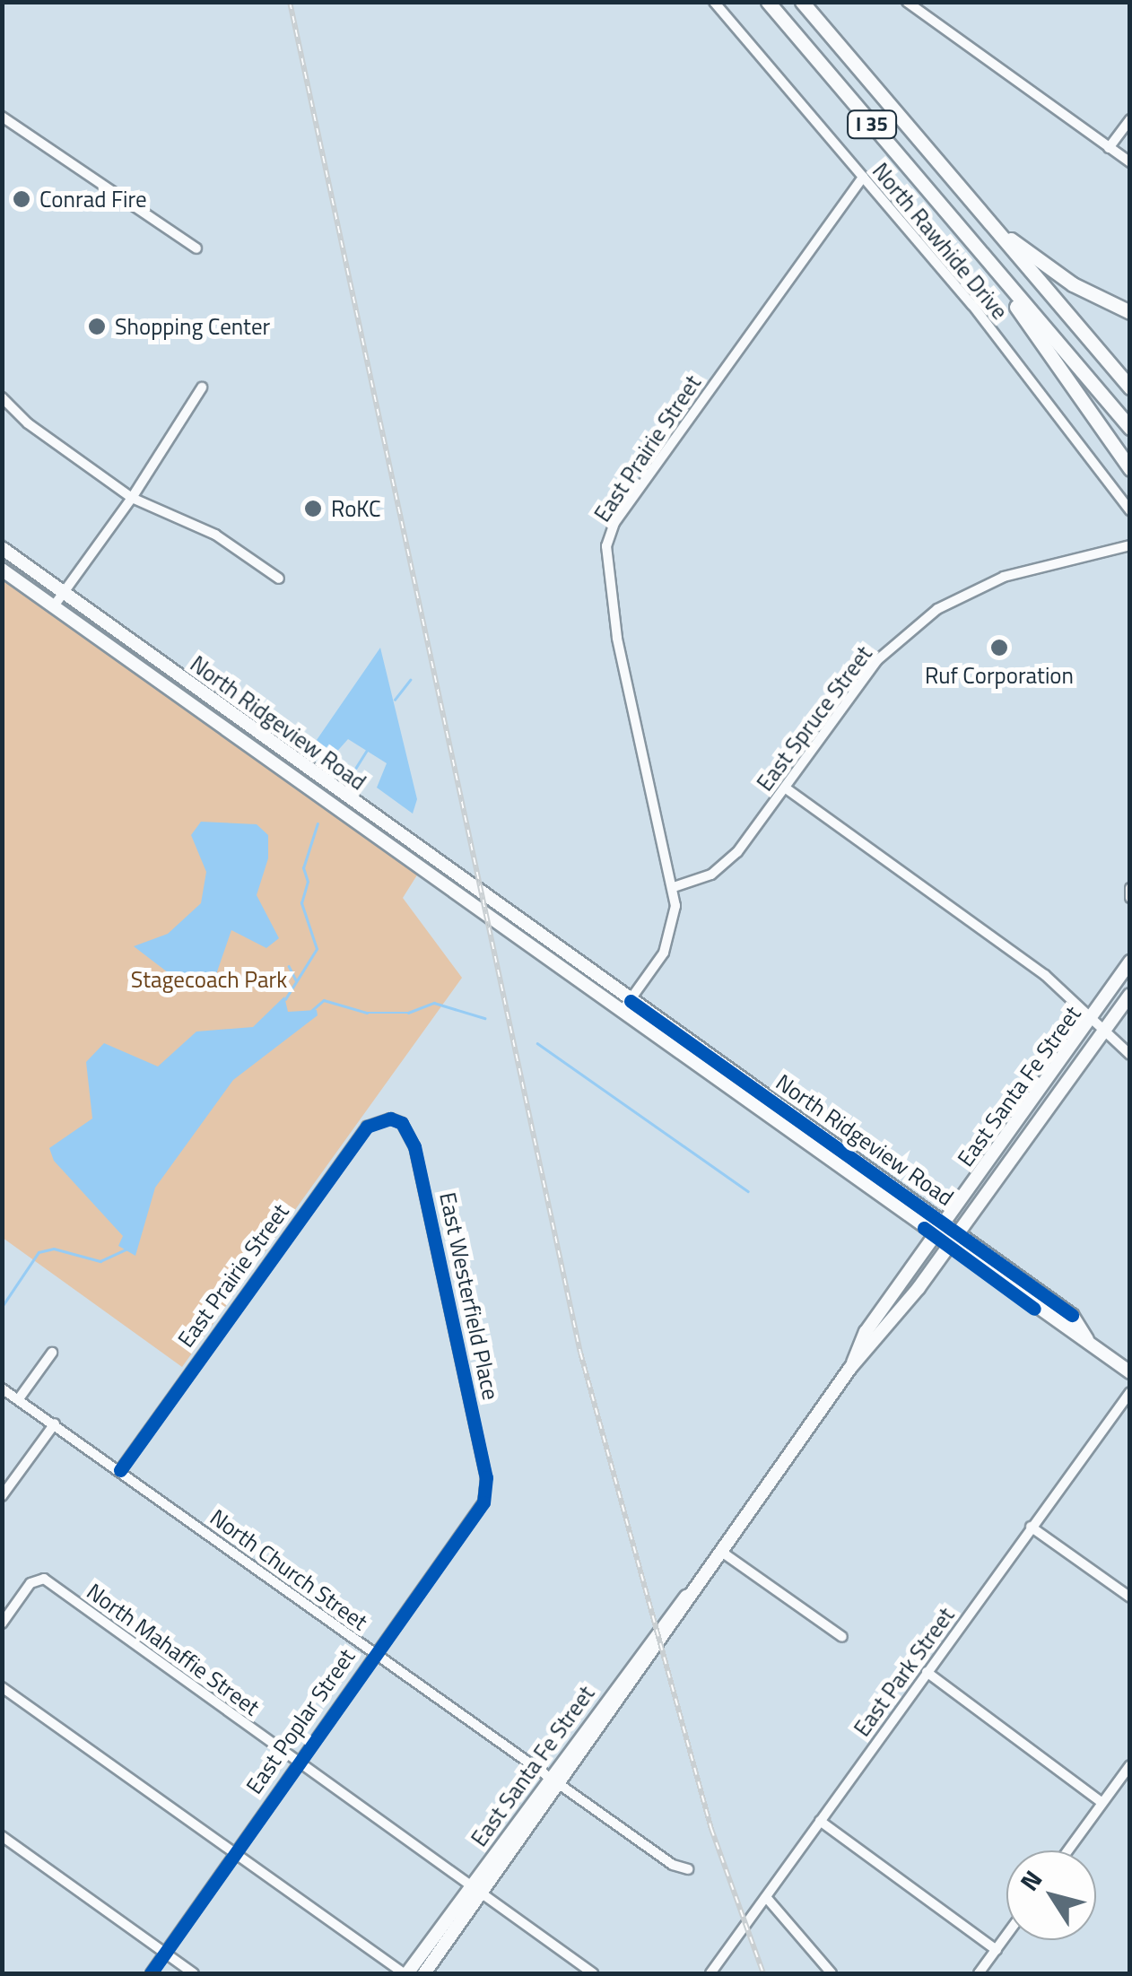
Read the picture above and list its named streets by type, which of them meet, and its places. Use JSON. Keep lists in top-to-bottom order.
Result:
{
  "streets": {
    "highway": ["I 35"],
    "main road": ["North Ridgeview Road", "East Santa Fe Street"],
    "street": [
      "North Rawhide Drive",
      "East Prairie Street",
      "East Spruce Street",
      "East Westerfield Place",
      "North Church Street",
      "North Mahaffie Street",
      "East Park Street",
      "East Poplar Street"
    ]
  },
  "crossings": [
    ["North Rawhide Drive", "East Prairie Street"],
    ["East Prairie Street", "East Spruce Street"],
    ["East Prairie Street", "East Westerfield Place"],
    ["East Prairie Street", "North Church Street"],
    ["North Ridgeview Road", "East Santa Fe Street"],
    ["East Santa Fe Street", "North Church Street"],
    ["East Santa Fe Street", "North Mahaffie Street"],
    ["East Westerfield Place", "East Poplar Street"],
    ["North Church Street", "East Poplar Street"],
    ["North Mahaffie Street", "East Poplar Street"]
  ],
  "parks": ["Stagecoach Park"],
  "places": [
    "Conrad Fire",
    "Shopping Center",
    "RoKC",
    "Ruf Corporation"
  ],
  "north": "top left"
}
